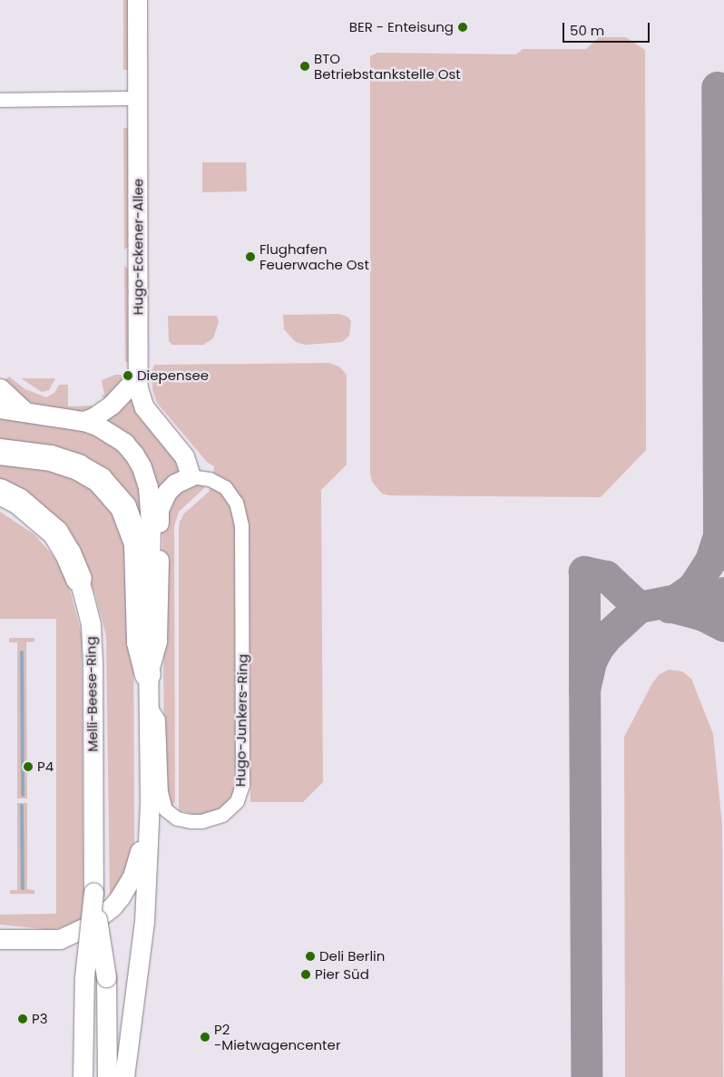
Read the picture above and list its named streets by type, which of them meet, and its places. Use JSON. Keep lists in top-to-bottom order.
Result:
{
  "streets": {
    "street": ["Hugo-Eckener-Allee", "Melli-Beese-Ring", "Hugo-Junkers-Ring"]
  },
  "crossings": [
    ["Hugo-Eckener-Allee", "Hugo-Junkers-Ring"]
  ],
  "places": [
    "BER - Enteisung",
    "BTO Betriebstankstelle Ost",
    "Flughafen Feuerwache Ost",
    "Diepensee",
    "P4",
    "Deli Berlin",
    "Pier Süd",
    "P3",
    "P2 -Mietwagencenter"
  ],
  "scale_bar": "50 m"
}
